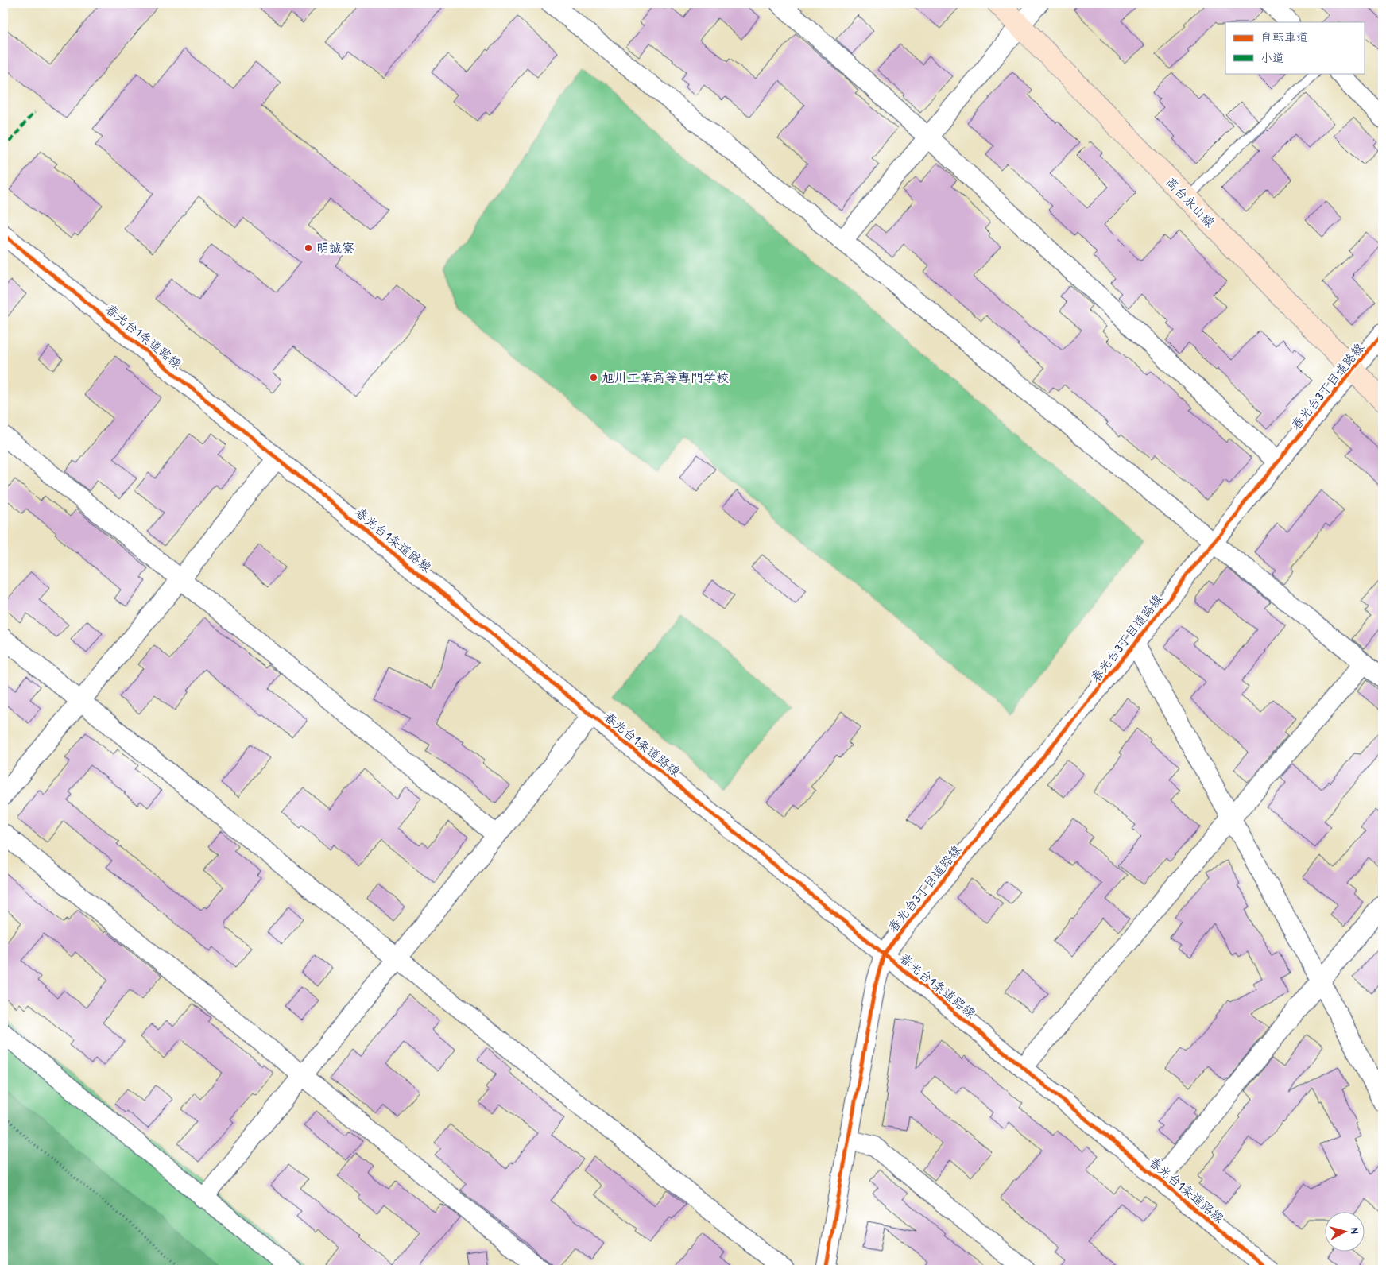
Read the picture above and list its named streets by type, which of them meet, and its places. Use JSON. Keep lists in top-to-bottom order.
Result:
{
  "streets": {
    "street": ["高台永山線", "春光台1条道路線", "春光台3丁目道路線"]
  },
  "crossings": [
    ["高台永山線", "春光台3丁目道路線"],
    ["春光台1条道路線", "春光台3丁目道路線"]
  ],
  "places": ["明誠寮", "旭川工業高等専門学校"],
  "legend": ["自転車道", "小道"],
  "north": "right"
}
